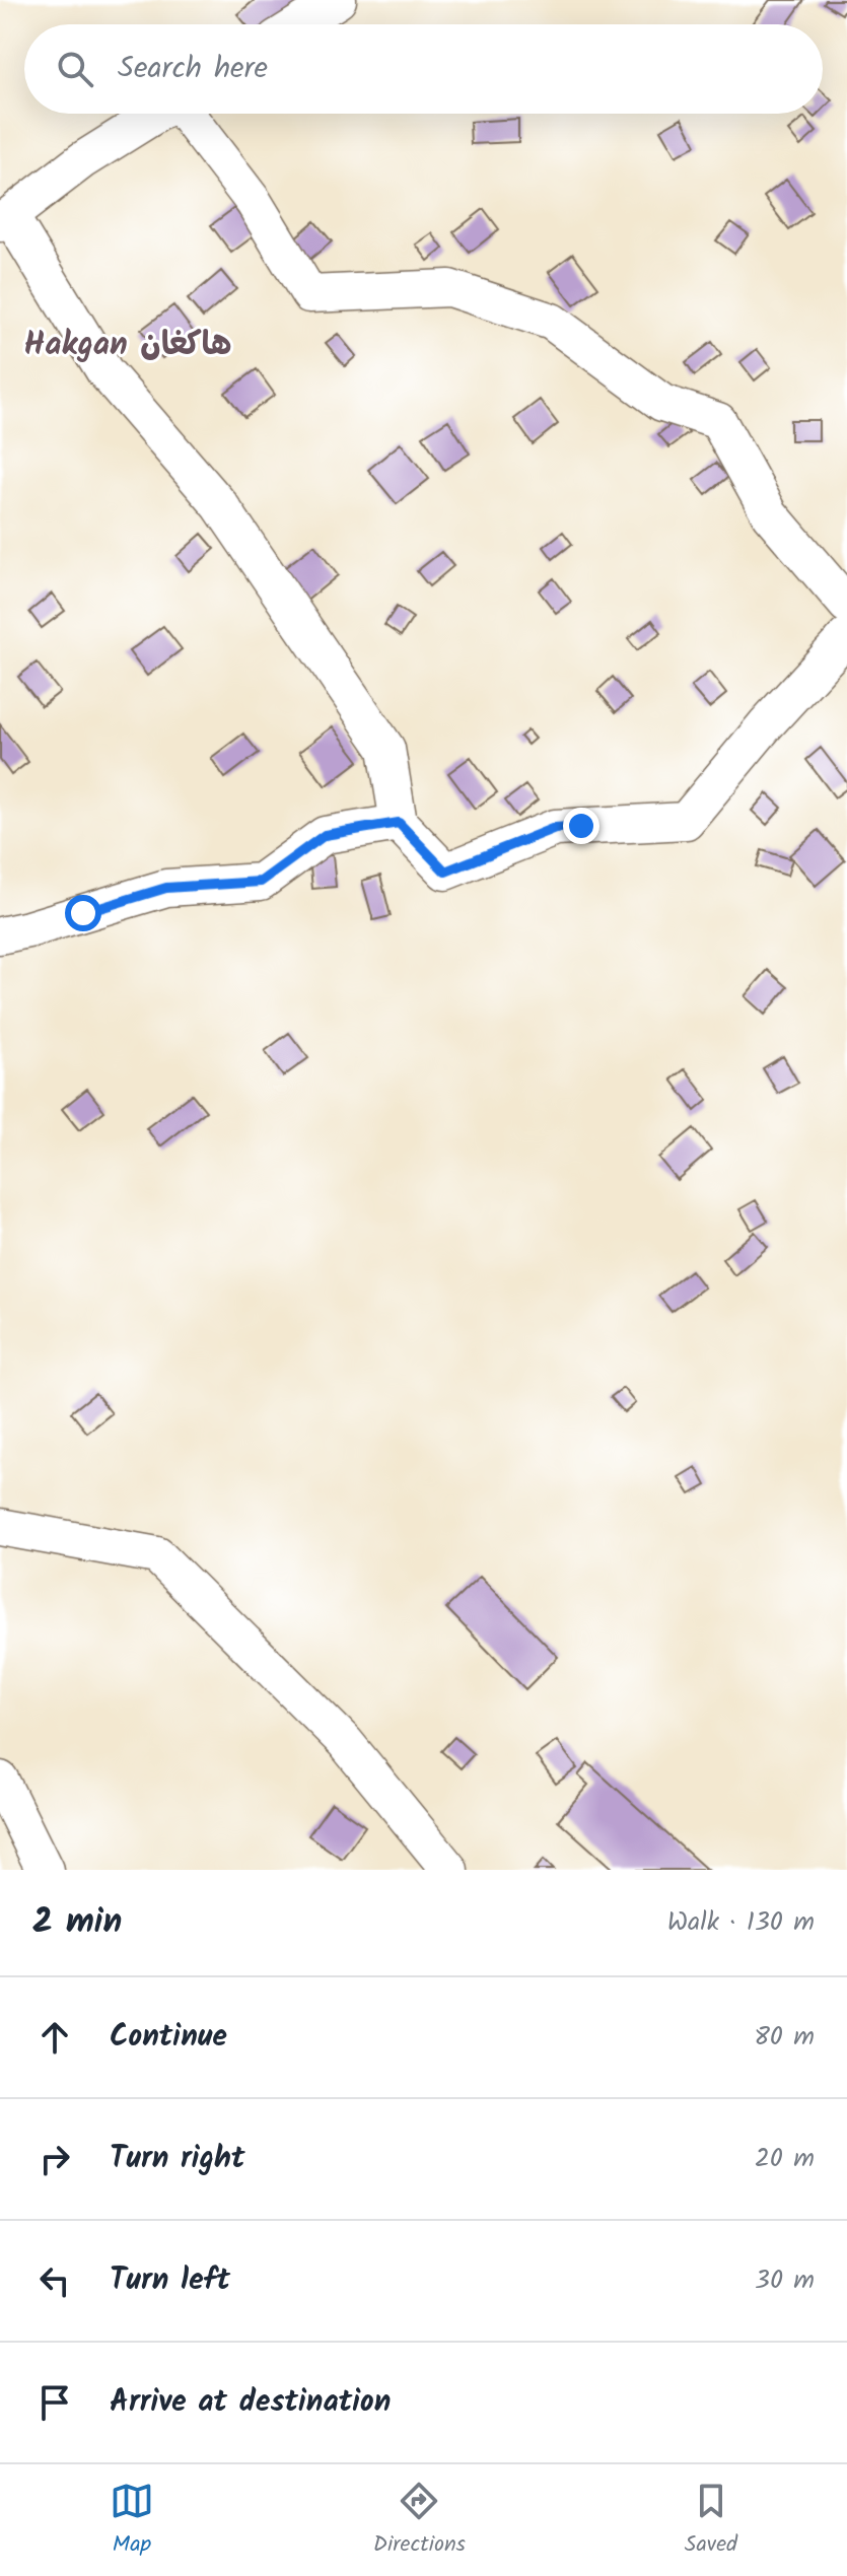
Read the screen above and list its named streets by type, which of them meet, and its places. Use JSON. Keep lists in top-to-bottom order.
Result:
{
  "districts": ["Hakgan هاكغان"],
  "page": {
    "search": "Search here",
    "heading": ["2 min", "Walk · 130 m"],
    "list": [
      ["Continue", "80 m"],
      ["Turn right", "20 m"],
      ["Turn left", "30 m"],
      "Arrive at destination"
    ],
    "nav": ["Map", "Directions", "Saved"]
  }
}
